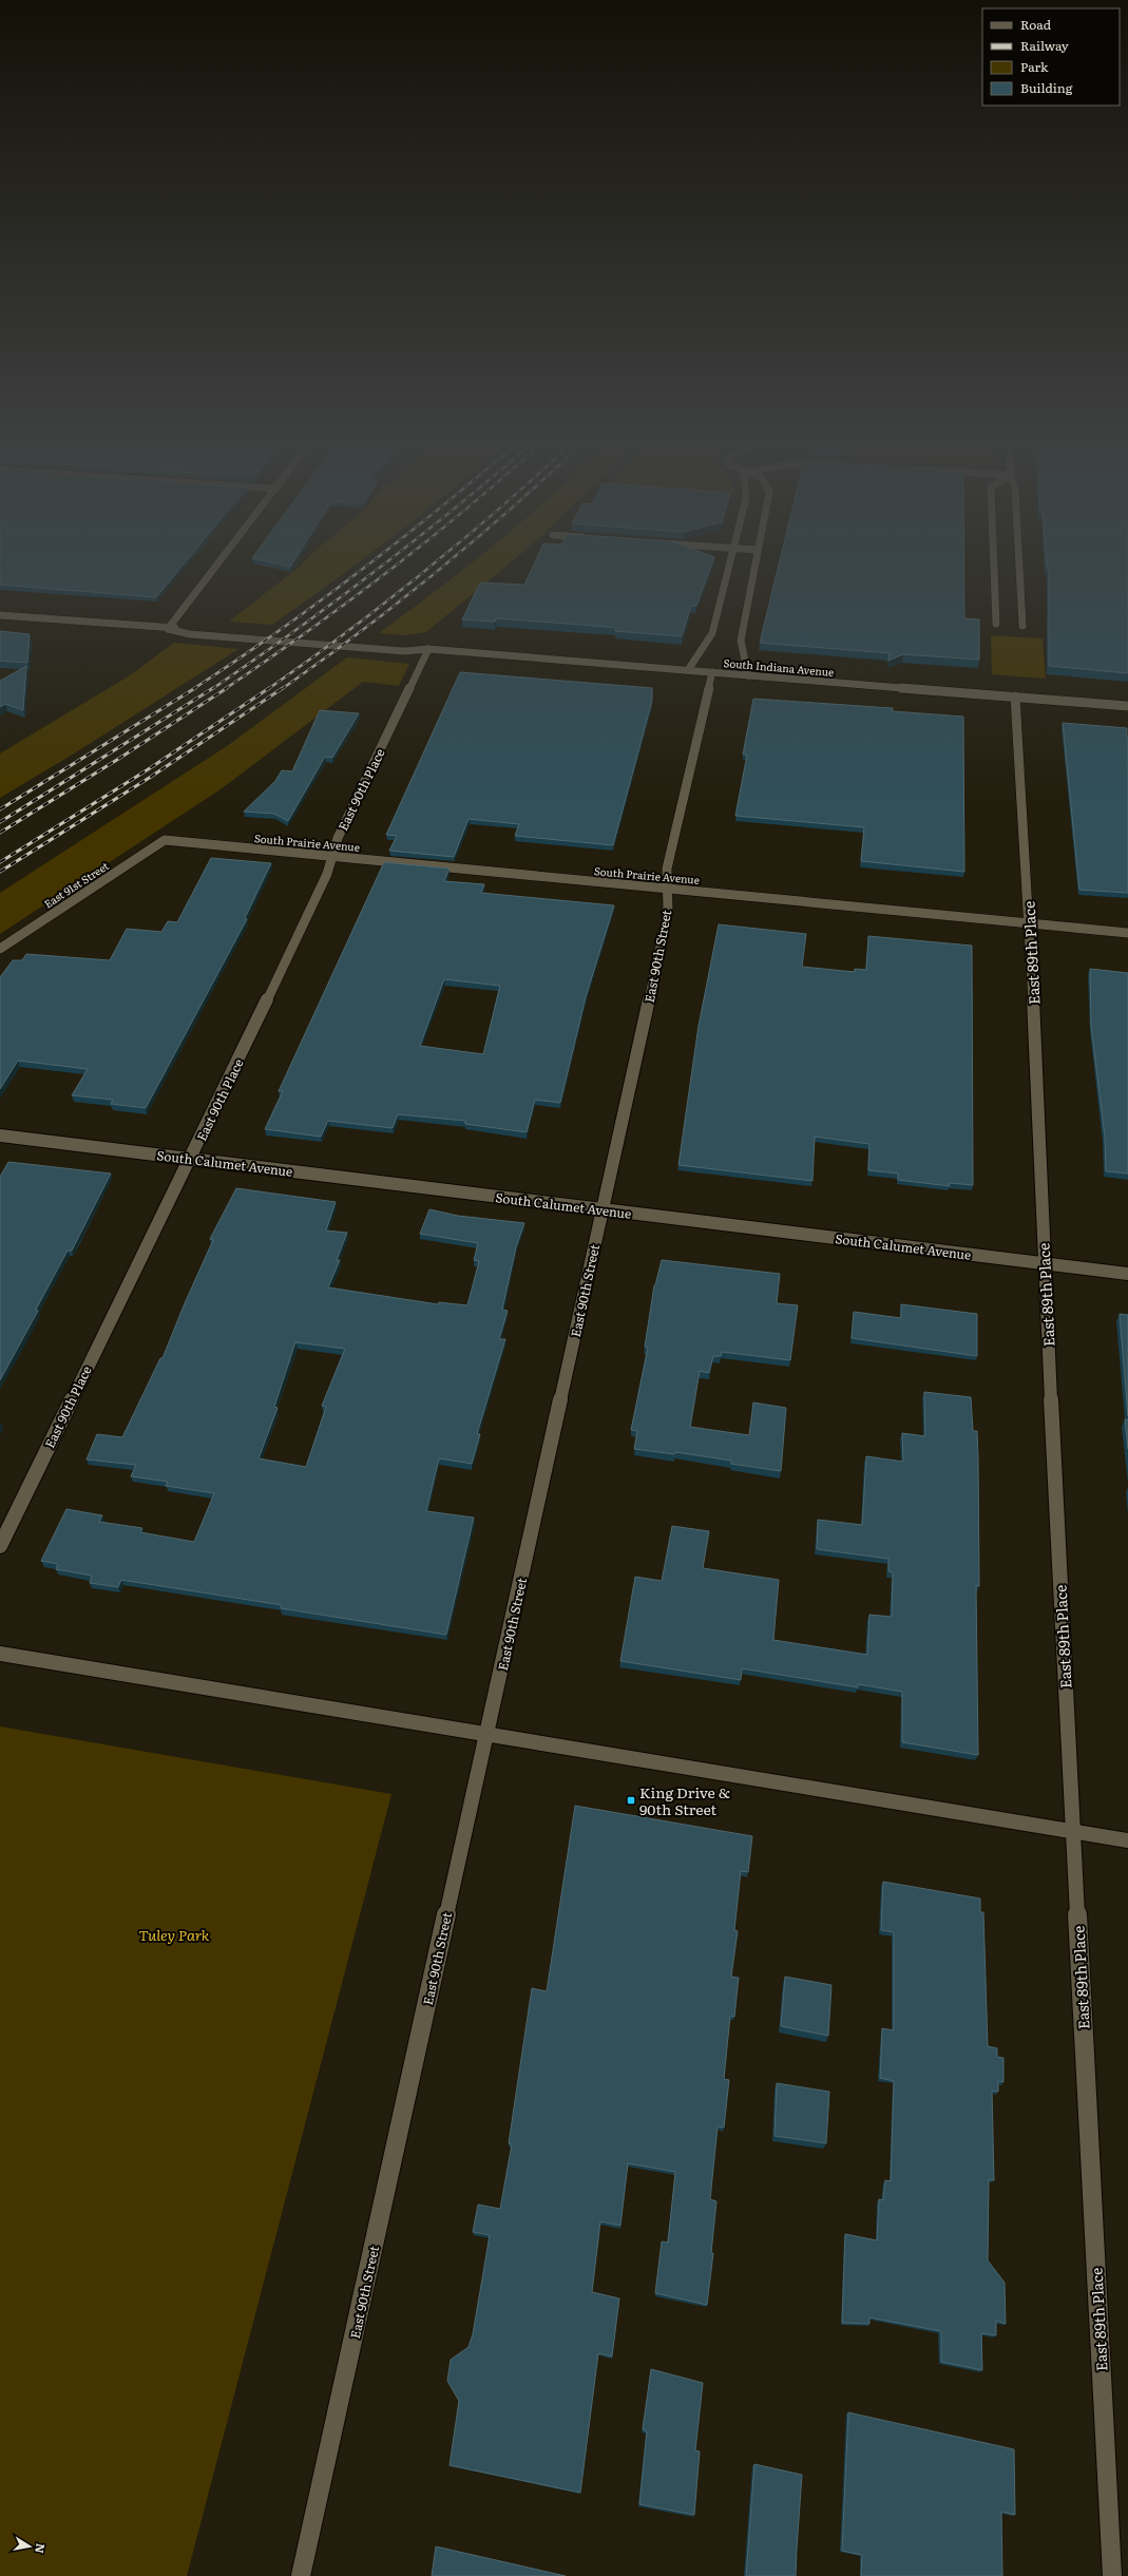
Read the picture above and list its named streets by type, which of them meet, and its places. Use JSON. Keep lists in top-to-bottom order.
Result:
{
  "streets": {
    "street": [
      "South Indiana Avenue",
      "East 90th Place",
      "South Prairie Avenue",
      "East 91st Street",
      "East 89th Place",
      "East 90th Street",
      "South Calumet Avenue"
    ]
  },
  "crossings": [
    ["South Indiana Avenue", "East 90th Place"],
    ["South Indiana Avenue", "East 89th Place"],
    ["South Indiana Avenue", "East 90th Street"],
    ["East 90th Place", "South Prairie Avenue"],
    ["East 90th Place", "South Calumet Avenue"],
    ["South Prairie Avenue", "East 91st Street"],
    ["South Prairie Avenue", "East 89th Place"],
    ["South Prairie Avenue", "East 90th Street"],
    ["East 89th Place", "South Calumet Avenue"],
    ["East 90th Street", "South Calumet Avenue"]
  ],
  "parks": ["Tuley Park"],
  "places": {
    "transit": ["King Drive & 90th Street"]
  },
  "legend": [
    "Road",
    "Railway",
    "Park",
    "Building"
  ],
  "north": "right"
}
